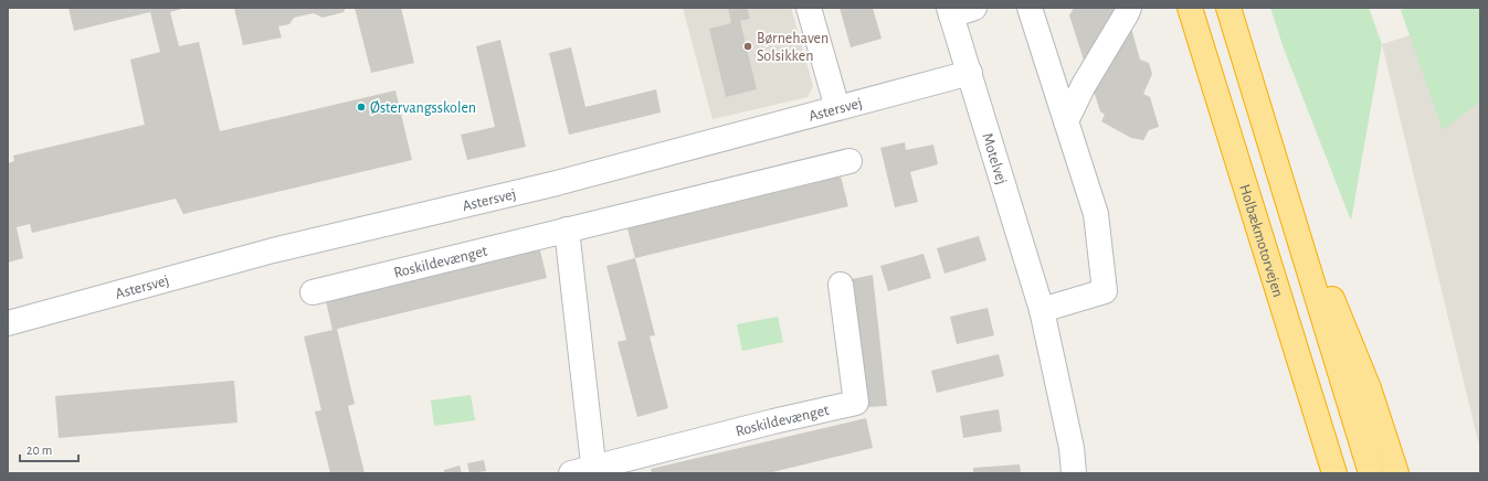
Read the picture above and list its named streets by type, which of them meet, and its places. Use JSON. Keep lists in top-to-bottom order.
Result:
{
  "streets": {
    "highway": ["Holbækmotorvejen"],
    "street": ["Astersvej", "Motelvej", "Roskildevænget"]
  },
  "crossings": [
    ["Astersvej", "Motelvej"]
  ],
  "places": ["Børnehaven Solsikken", "Østervangsskolen"],
  "scale_bar": "20 m"
}
